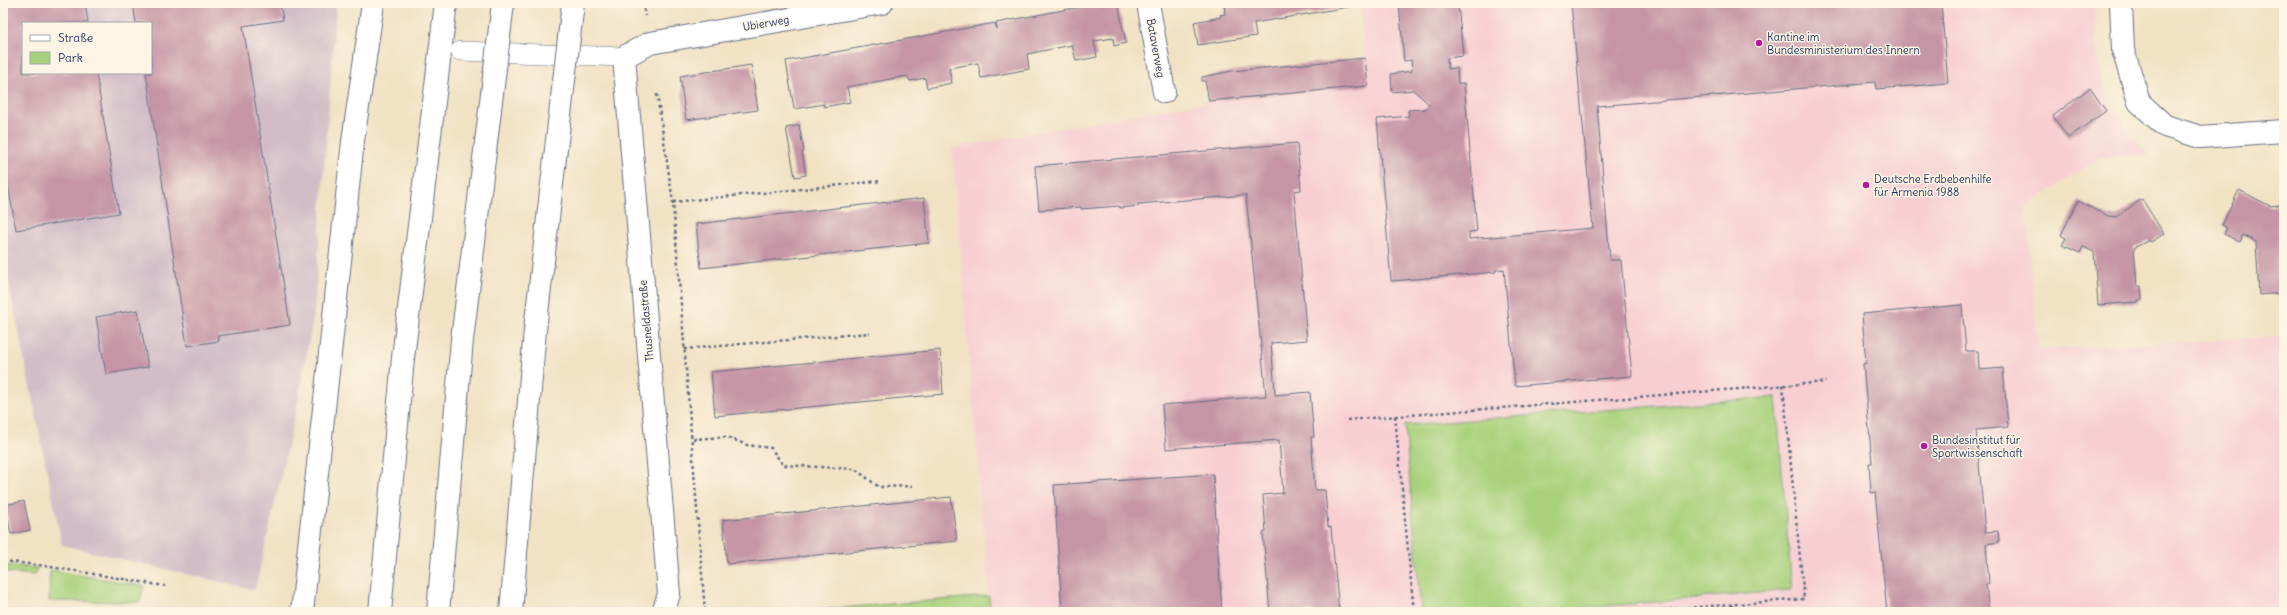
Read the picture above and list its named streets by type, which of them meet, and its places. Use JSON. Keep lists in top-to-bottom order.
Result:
{
  "streets": {
    "main road": ["Ubierweg", "Bataverweg", "Thusneldastraße"]
  },
  "crossings": [
    ["Ubierweg", "Thusneldastraße"]
  ],
  "places": ["Kantine im Bundesministerium des Innern", "Deutsche Erdbebenhilfe für Armenia 1988", "Bundesinstitut für Sportwissenschaft"],
  "legend": ["Straße", "Park"]
}
